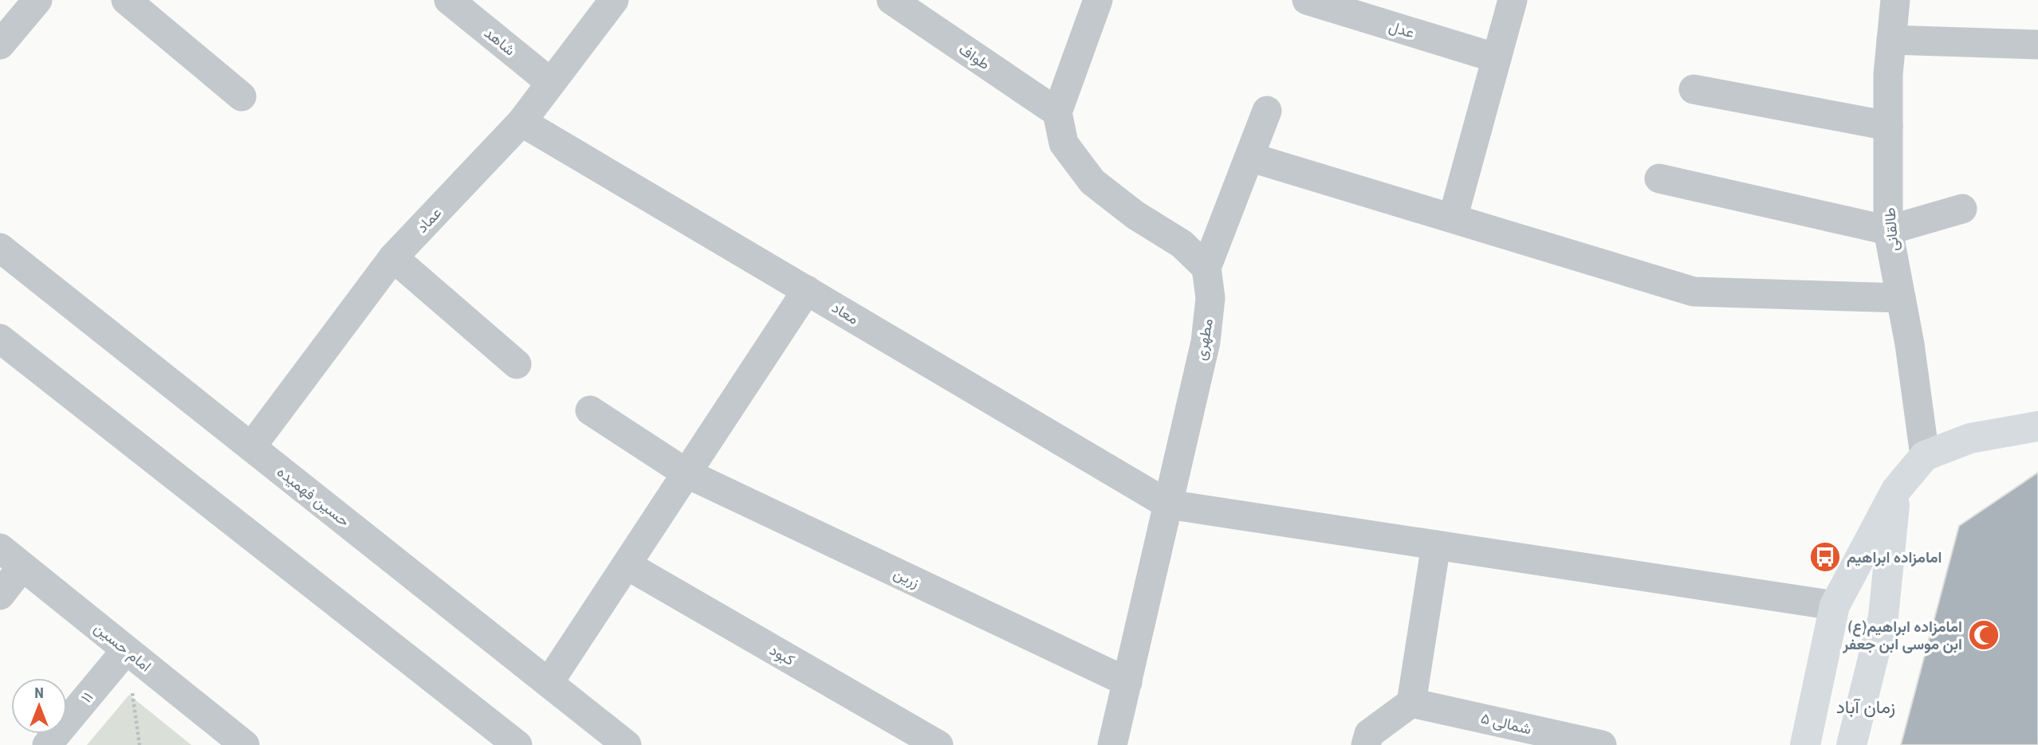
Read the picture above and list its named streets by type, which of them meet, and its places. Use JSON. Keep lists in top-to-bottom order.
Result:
{
  "streets": {
    "street": [
      "عدل",
      "شاهد",
      "طواف",
      "عماد",
      "طالقانی",
      "معاد",
      "مطهری",
      "حسین فهمیده",
      "زرین",
      "امام حسین",
      "کبود",
      "۱۱",
      "۵ شمالی"
    ]
  },
  "crossings": [
    ["شاهد", "عماد"],
    ["عماد", "معاد"],
    ["عماد", "حسین فهمیده"],
    ["معاد", "مطهری"],
    ["مطهری", "زرین"],
    ["امام حسین", "۱۱"]
  ],
  "districts": ["زمان آباد"],
  "places": {
    "bus stop": ["امامزاده ابراهیم"],
    "mosque": ["(ع)امامزاده ابراهیم ابن موسی ابن جعفر"]
  },
  "north": "top"
}
